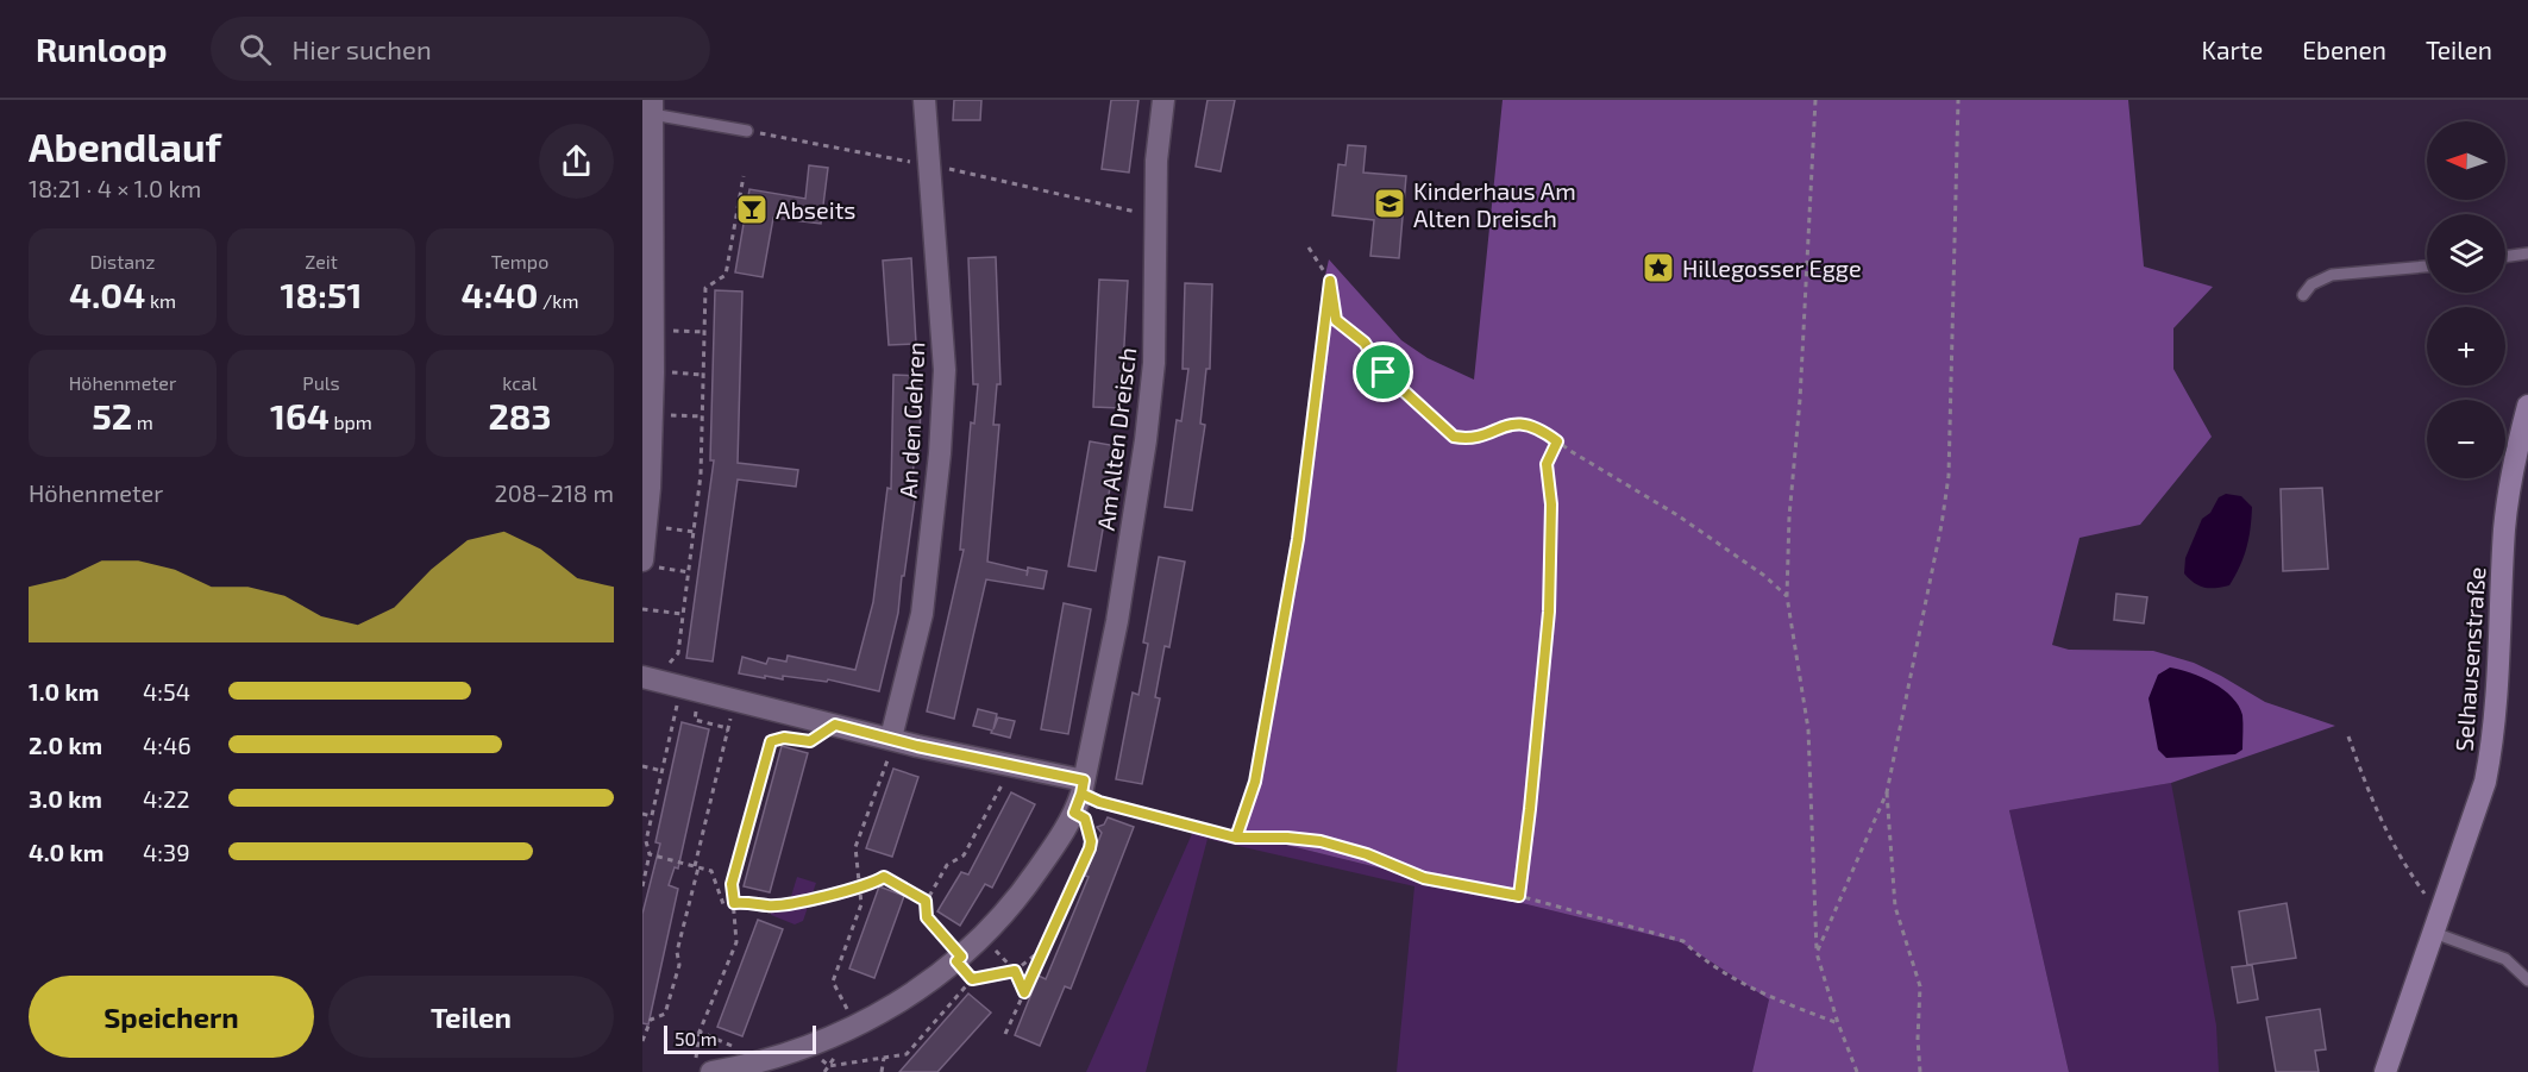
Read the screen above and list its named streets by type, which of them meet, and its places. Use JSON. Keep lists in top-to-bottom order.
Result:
{
  "streets": {
    "street": ["An den Gehren", "Am Alten Dreisch", "Selhausenstraße"]
  },
  "places": {
    "school or university": ["Kinderhaus Am Alten Dreisch"],
    "bar": ["Abseits"],
    "place": ["Hillegosser Egge"]
  },
  "scale_bar": "50 m",
  "north": "left",
  "page": {
    "header": "Runloop",
    "search": "Hier suchen",
    "nav": ["Karte", "Ebenen", "Teilen"],
    "heading": ["Abendlauf", "18:21 · 4 × 1.0 km"],
    "map_buttons": ["+", "−"],
    "stats": [
      ["Distanz", "4.04 km"],
      ["Zeit", "18:51"],
      ["Tempo", "4:40 /km"],
      ["Höhenmeter", "52 m"],
      ["Puls", "164 bpm"],
      ["kcal", "283"]
    ],
    "chart": ["Höhenmeter", "208–218 m"],
    "list": [
      {
        "name": "1.0 km",
        "note": "4:54"
      },
      {
        "name": "2.0 km",
        "note": "4:46"
      },
      {
        "name": "3.0 km",
        "note": "4:22"
      },
      {
        "name": "4.0 km",
        "note": "4:39"
      }
    ],
    "buttons": ["Speichern", "Teilen"],
    "scale": "50 m"
  }
}
